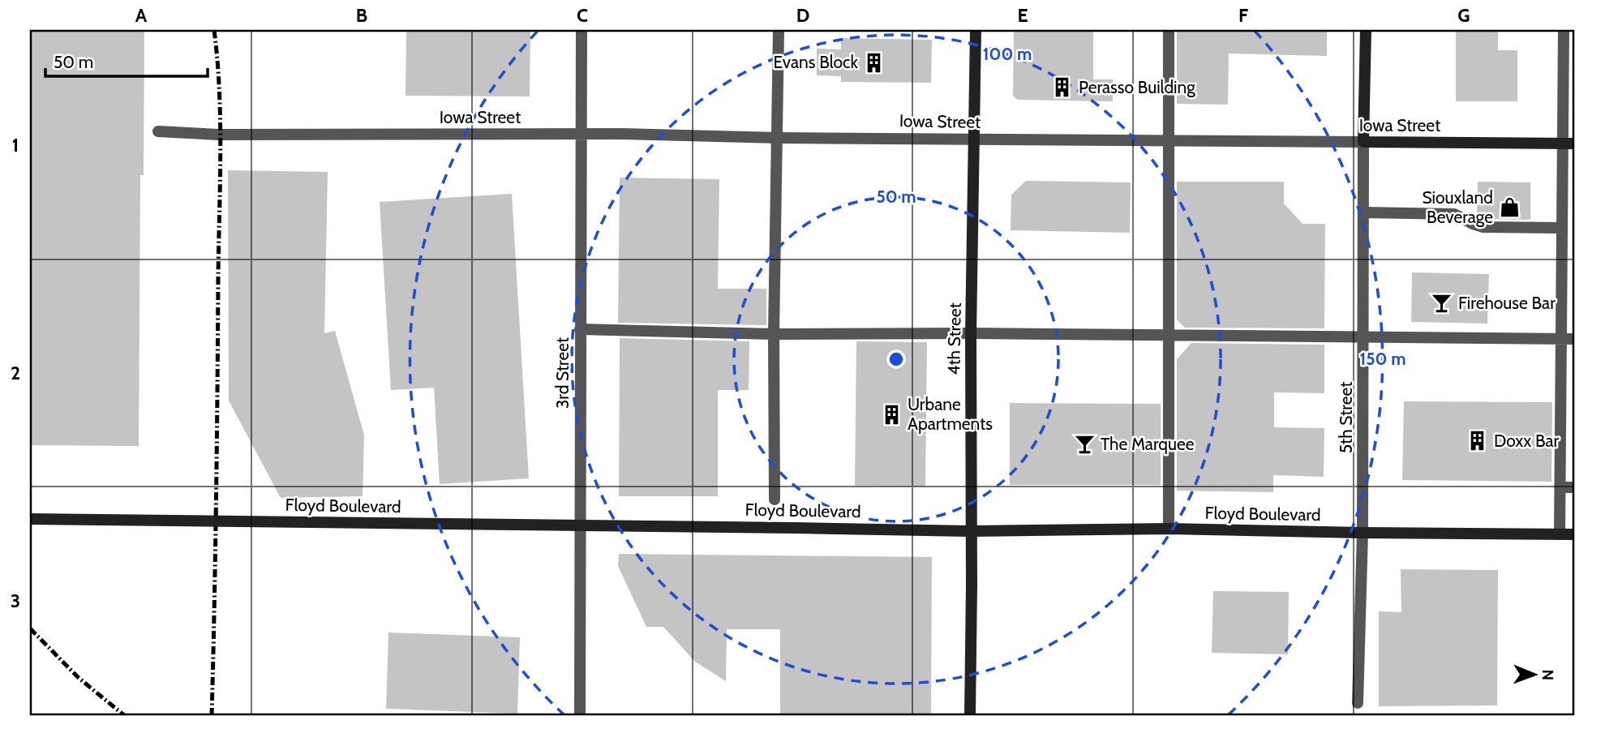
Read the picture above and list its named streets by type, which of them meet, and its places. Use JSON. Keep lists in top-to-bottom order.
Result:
{
  "streets": {
    "main road": [
      "Iowa Street",
      "4th Street",
      "5th Street",
      "Floyd Boulevard"
    ],
    "street": ["3rd Street"]
  },
  "crossings": [
    ["Iowa Street", "4th Street"],
    ["Iowa Street", "3rd Street"],
    ["Iowa Street", "5th Street"],
    ["4th Street", "Floyd Boulevard"],
    ["5th Street", "Floyd Boulevard"]
  ],
  "places": {
    "building": [
      "Evans Block",
      "Perasso Building",
      "Urbane Apartments",
      "Doxx Bar"
    ],
    "shop": ["Siouxland Beverage"],
    "bar": ["Firehouse Bar", "The Marquee"]
  },
  "scale_bar": "50 m",
  "north": "right",
  "grid": {
    "columns": [
      "A",
      "B",
      "C",
      "D",
      "E",
      "F",
      "G"
    ],
    "rows": ["1", "2", "3"]
  },
  "rings": ["100 m", "50 m", "150 m"]
}
